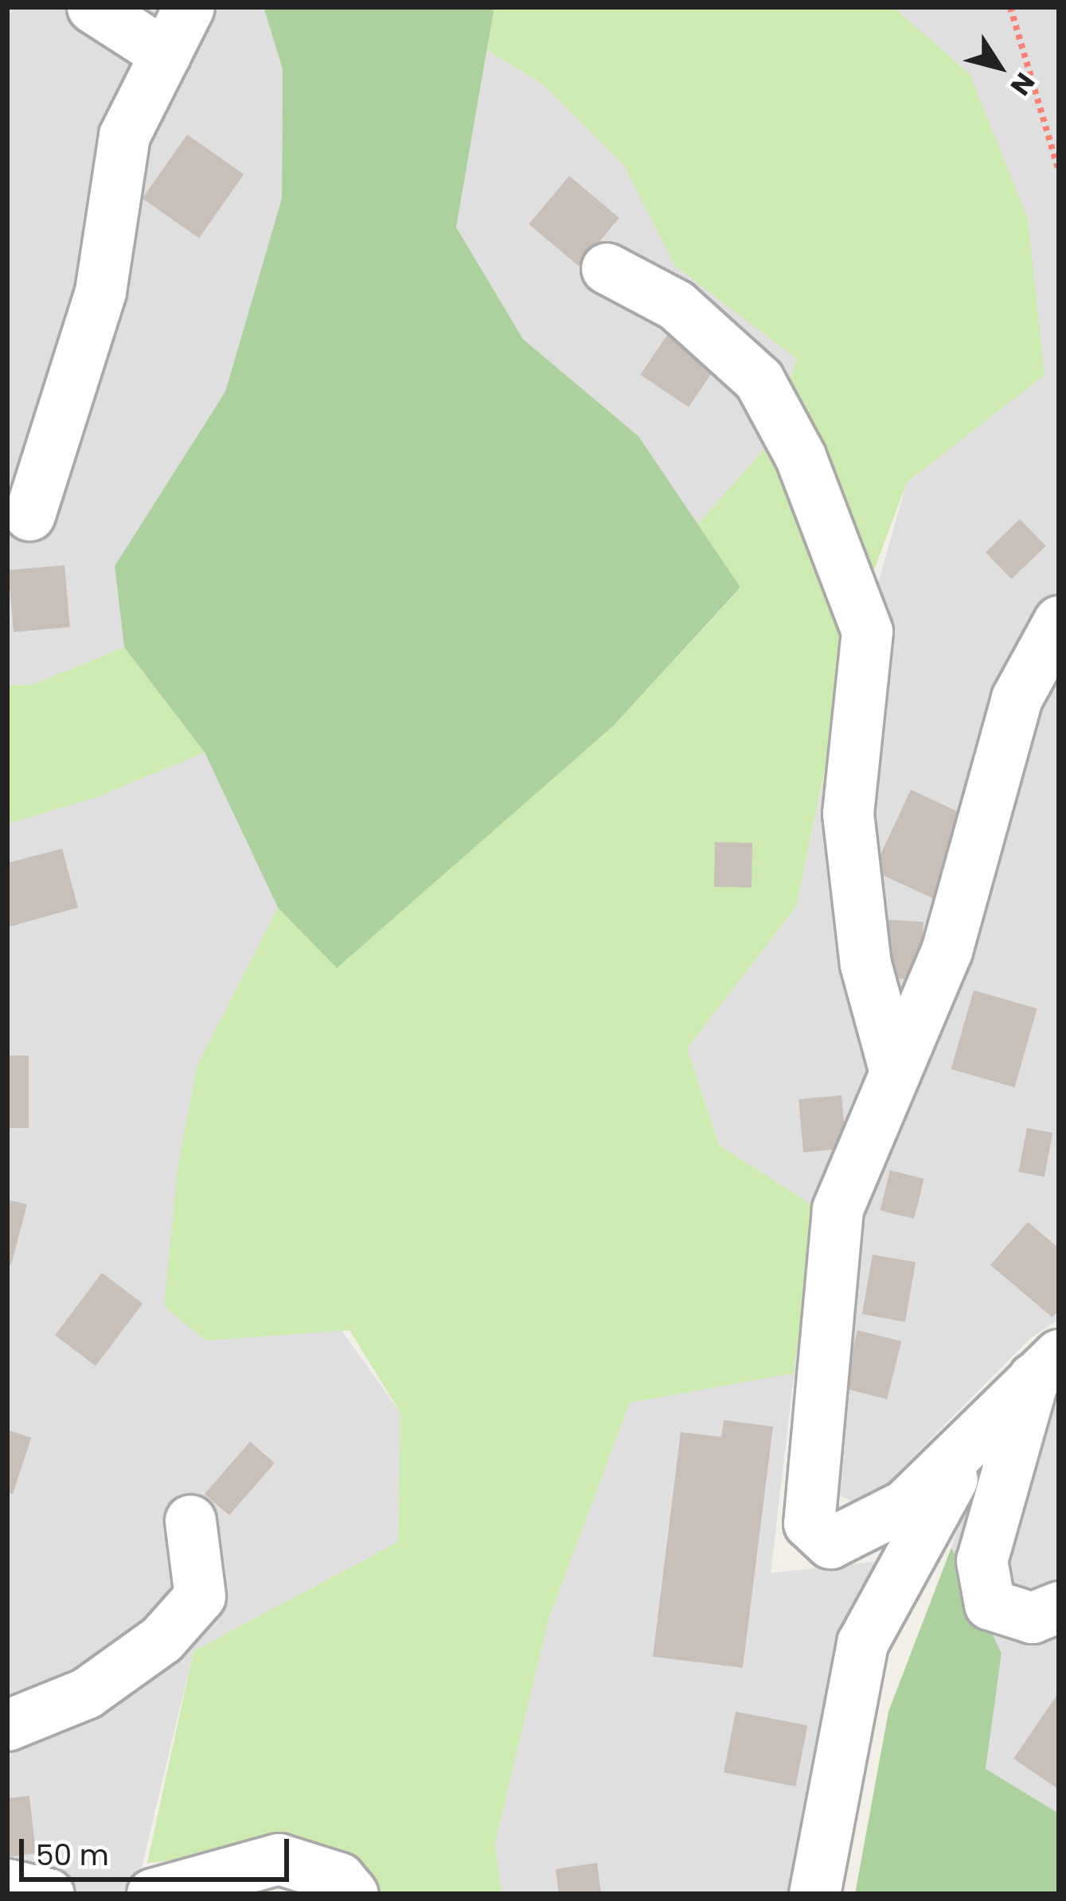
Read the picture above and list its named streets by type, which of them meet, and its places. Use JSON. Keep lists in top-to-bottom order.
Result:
{
  "scale_bar": "50 m",
  "north": "bottom right"
}
